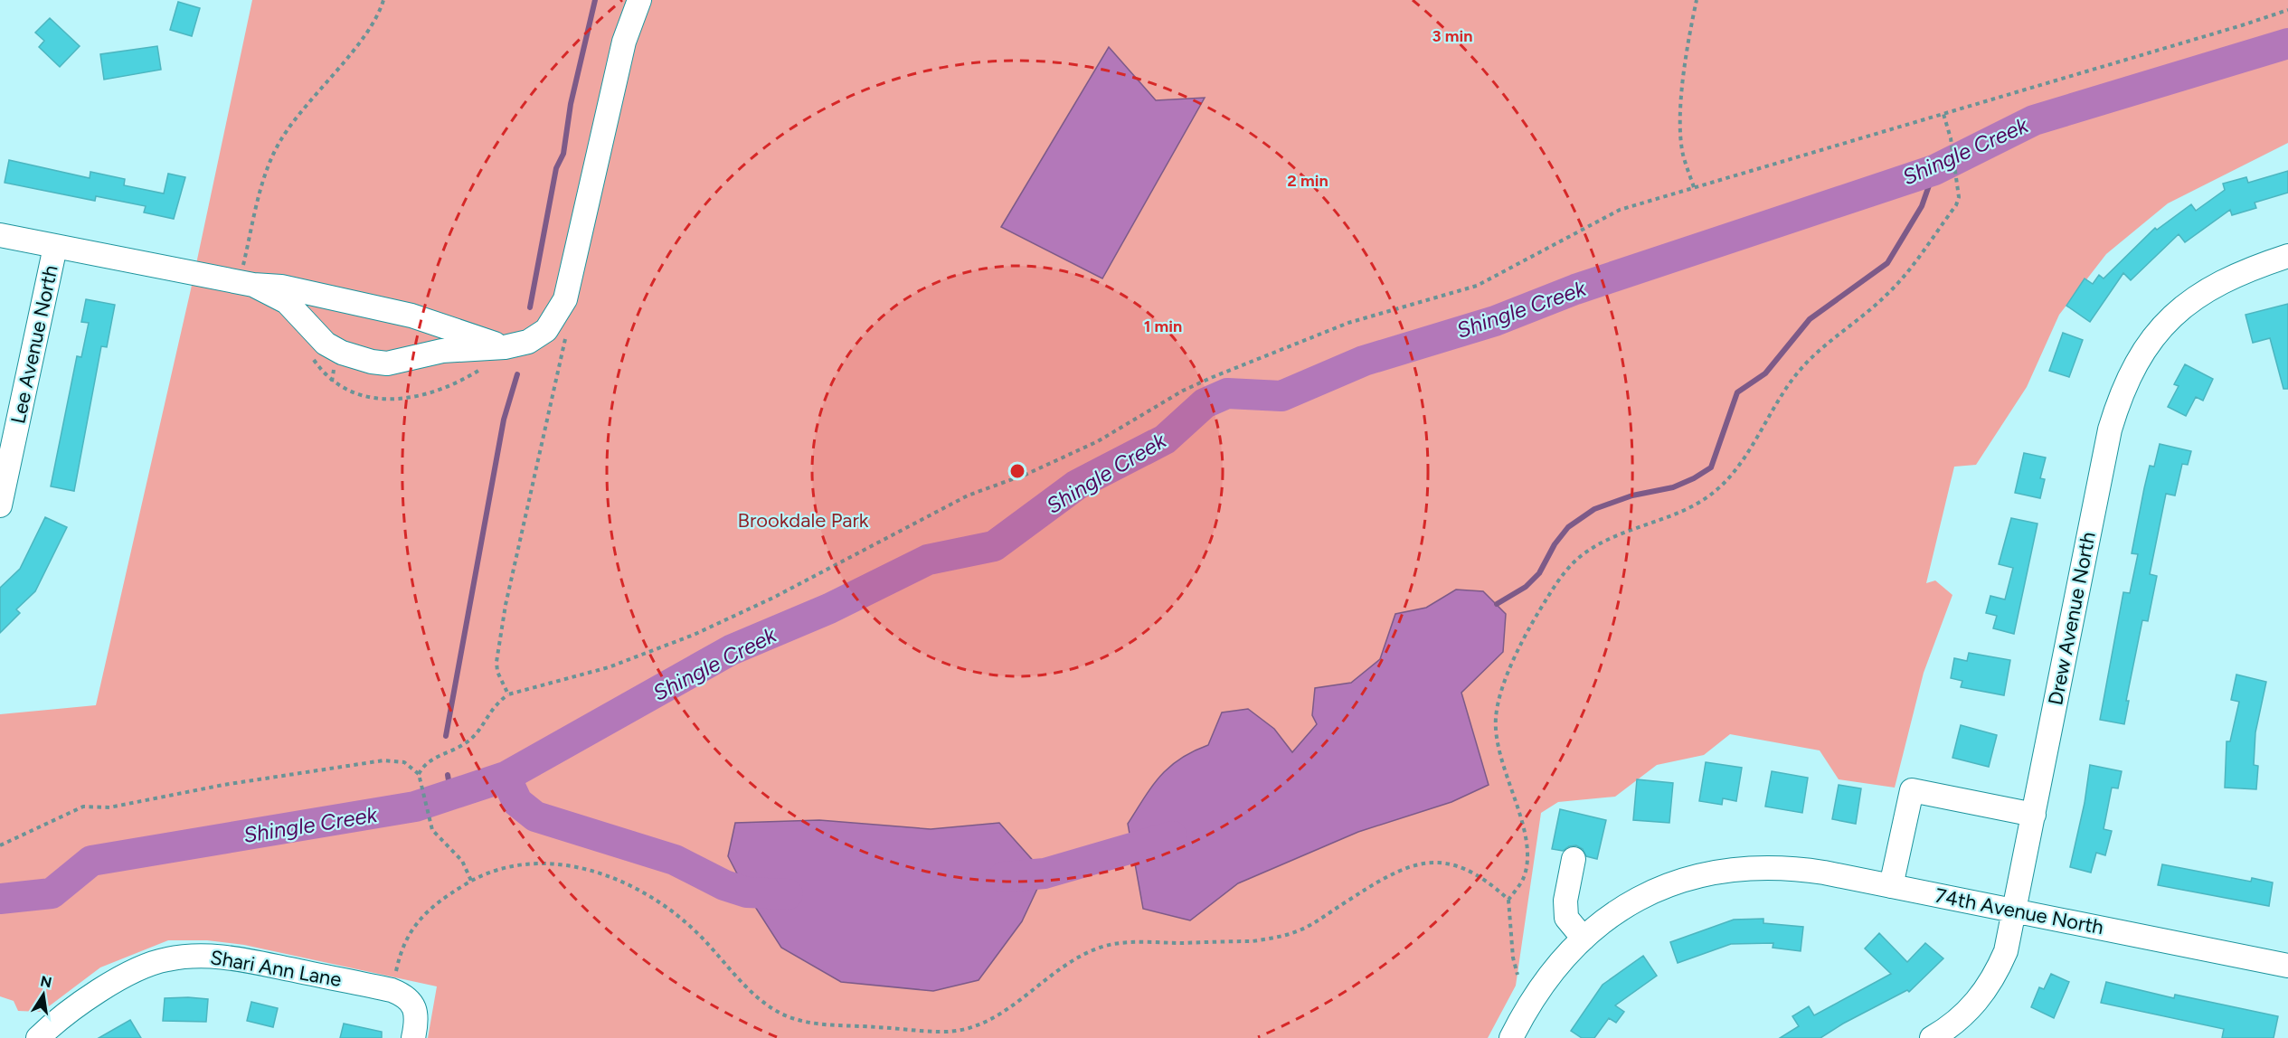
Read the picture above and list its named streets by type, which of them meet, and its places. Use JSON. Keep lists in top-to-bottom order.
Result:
{
  "streets": {
    "street": [
      "Lee Avenue North",
      "Drew Avenue North",
      "74th Avenue North",
      "Shari Ann Lane"
    ]
  },
  "crossings": [
    ["Drew Avenue North", "74th Avenue North"]
  ],
  "water": ["Shingle Creek"],
  "parks": ["Brookdale Park"],
  "north": "top",
  "rings": ["3 min", "2 min", "1 min"]
}
